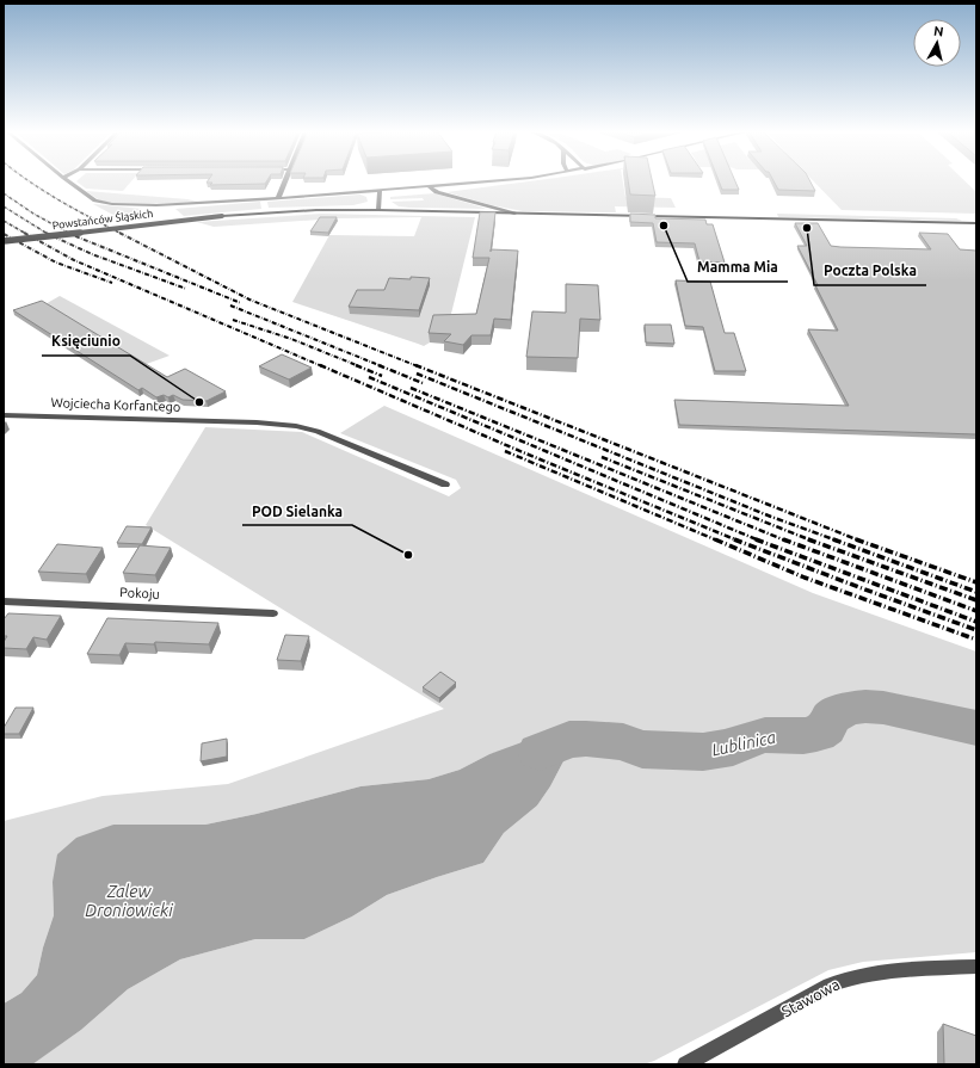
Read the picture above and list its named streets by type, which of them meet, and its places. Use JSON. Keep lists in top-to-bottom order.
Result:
{
  "streets": {
    "main road": ["Powstańców Śląskich"],
    "street": ["Wojciecha Korfantego", "Pokoju", "Stawowa"]
  },
  "water": ["Lublinica", "Zalew Droniowicki"],
  "places": [
    "Mamma Mia",
    "Poczta Polska",
    "Księciunio",
    "POD Sielanka"
  ],
  "north": "top"
}
